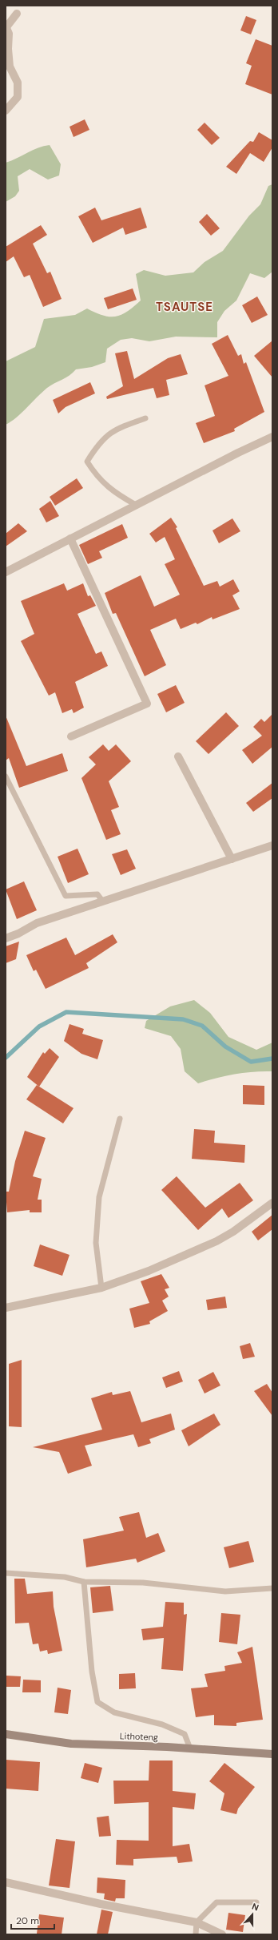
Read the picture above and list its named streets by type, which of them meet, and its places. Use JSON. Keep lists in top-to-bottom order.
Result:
{
  "streets": {
    "main road": ["Lithoteng"]
  },
  "districts": ["TSAUTSE"],
  "scale_bar": "20 m",
  "north": "top"
}
